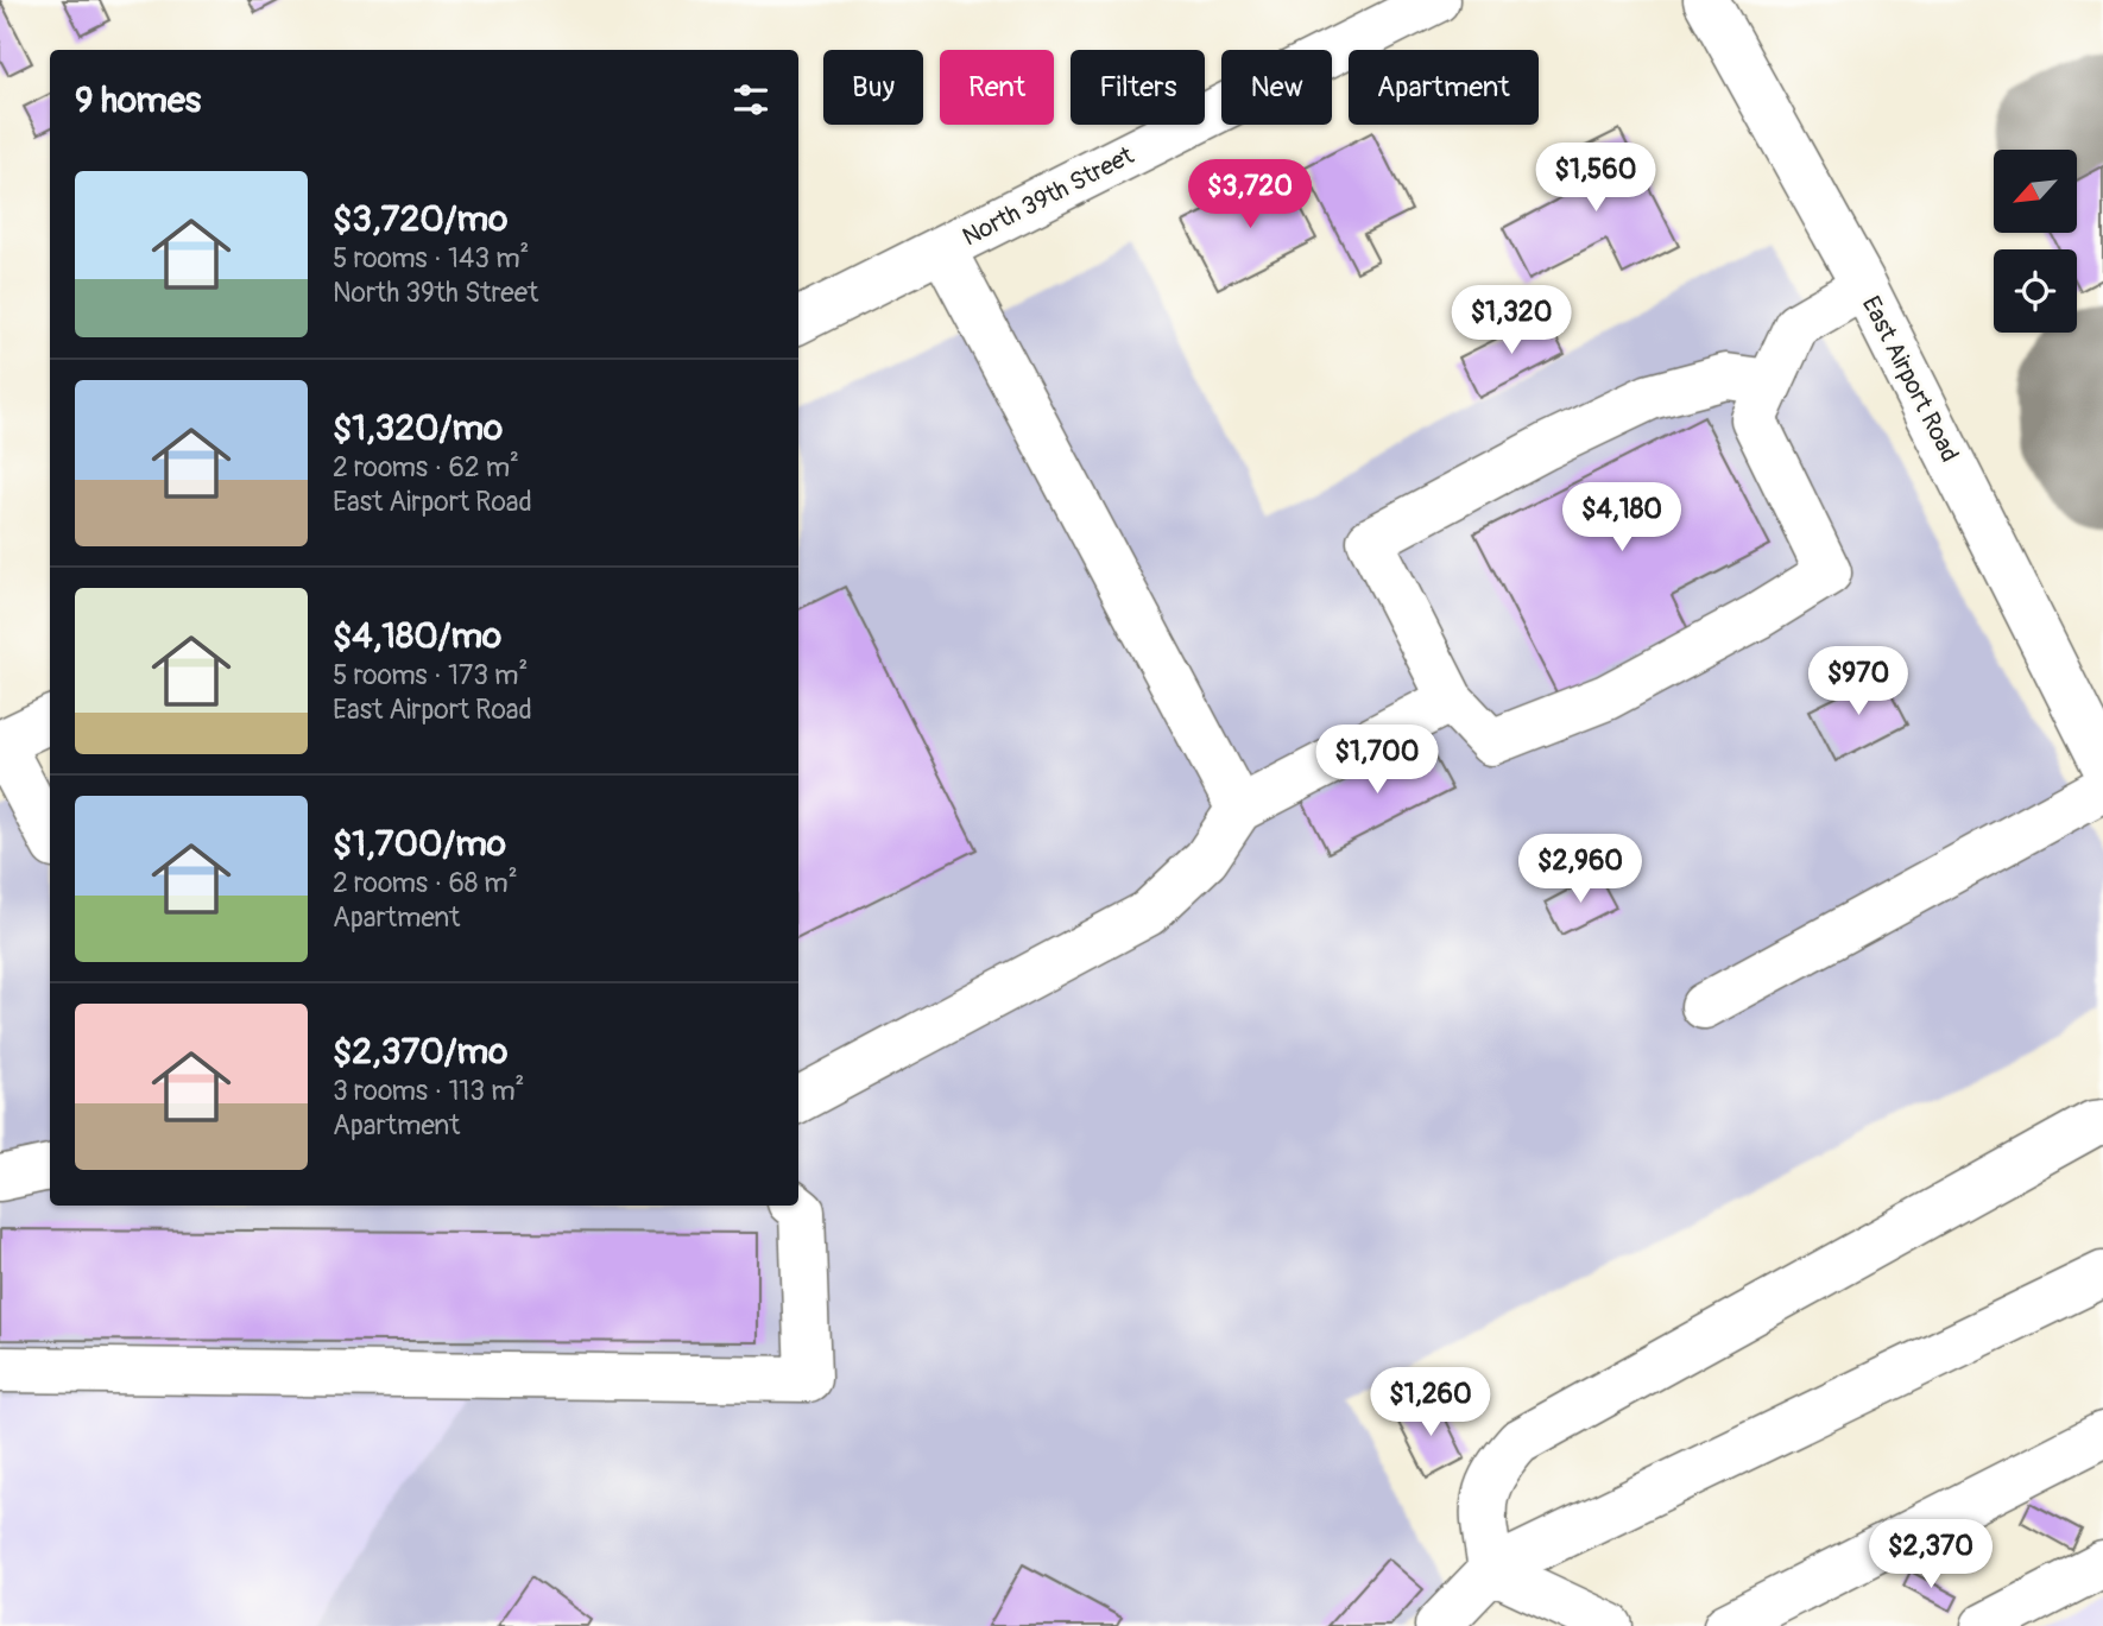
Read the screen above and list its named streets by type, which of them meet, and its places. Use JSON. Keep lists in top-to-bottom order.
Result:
{
  "streets": {
    "street": ["North 39th Street", "East Airport Road"]
  },
  "north": "bottom left",
  "page": {
    "chip": [
      "Buy",
      "Rent",
      "Filters",
      "New",
      "Apartment"
    ],
    "heading": "9 homes",
    "price": [
      "$1,560",
      "$3,720",
      "$1,320",
      "$4,180",
      "$970",
      "$1,700",
      "$2,960",
      "$1,260",
      "$2,370"
    ],
    "list": [
      {
        "name": "$3,720/mo",
        "note": "5 rooms · 143 m² · North 39th Street"
      },
      {
        "name": "$1,320/mo",
        "note": "2 rooms · 62 m² · East Airport Road"
      },
      {
        "name": "$4,180/mo",
        "note": "5 rooms · 173 m² · East Airport Road"
      },
      {
        "name": "$1,700/mo",
        "note": "2 rooms · 68 m² · Apartment"
      },
      {
        "name": "$2,370/mo",
        "note": "3 rooms · 113 m² · Apartment"
      }
    ]
  }
}
